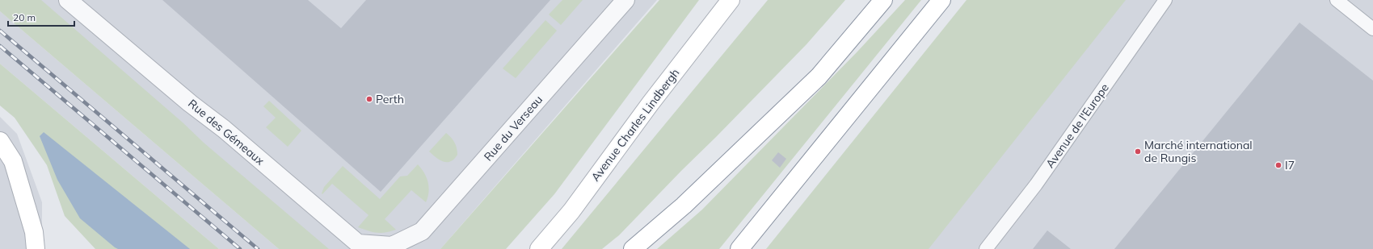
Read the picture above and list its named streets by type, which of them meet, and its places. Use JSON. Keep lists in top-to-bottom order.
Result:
{
  "streets": {
    "main road": ["Avenue Charles Lindbergh"],
    "street": ["Rue du Verseau", "Rue des Gémeaux"],
    "lane": ["Avenue de l'Europe"]
  },
  "crossings": [
    ["Rue du Verseau", "Rue des Gémeaux"]
  ],
  "places": ["Perth", "Marché international de Rungis", "I7"],
  "scale_bar": "20 m"
}
